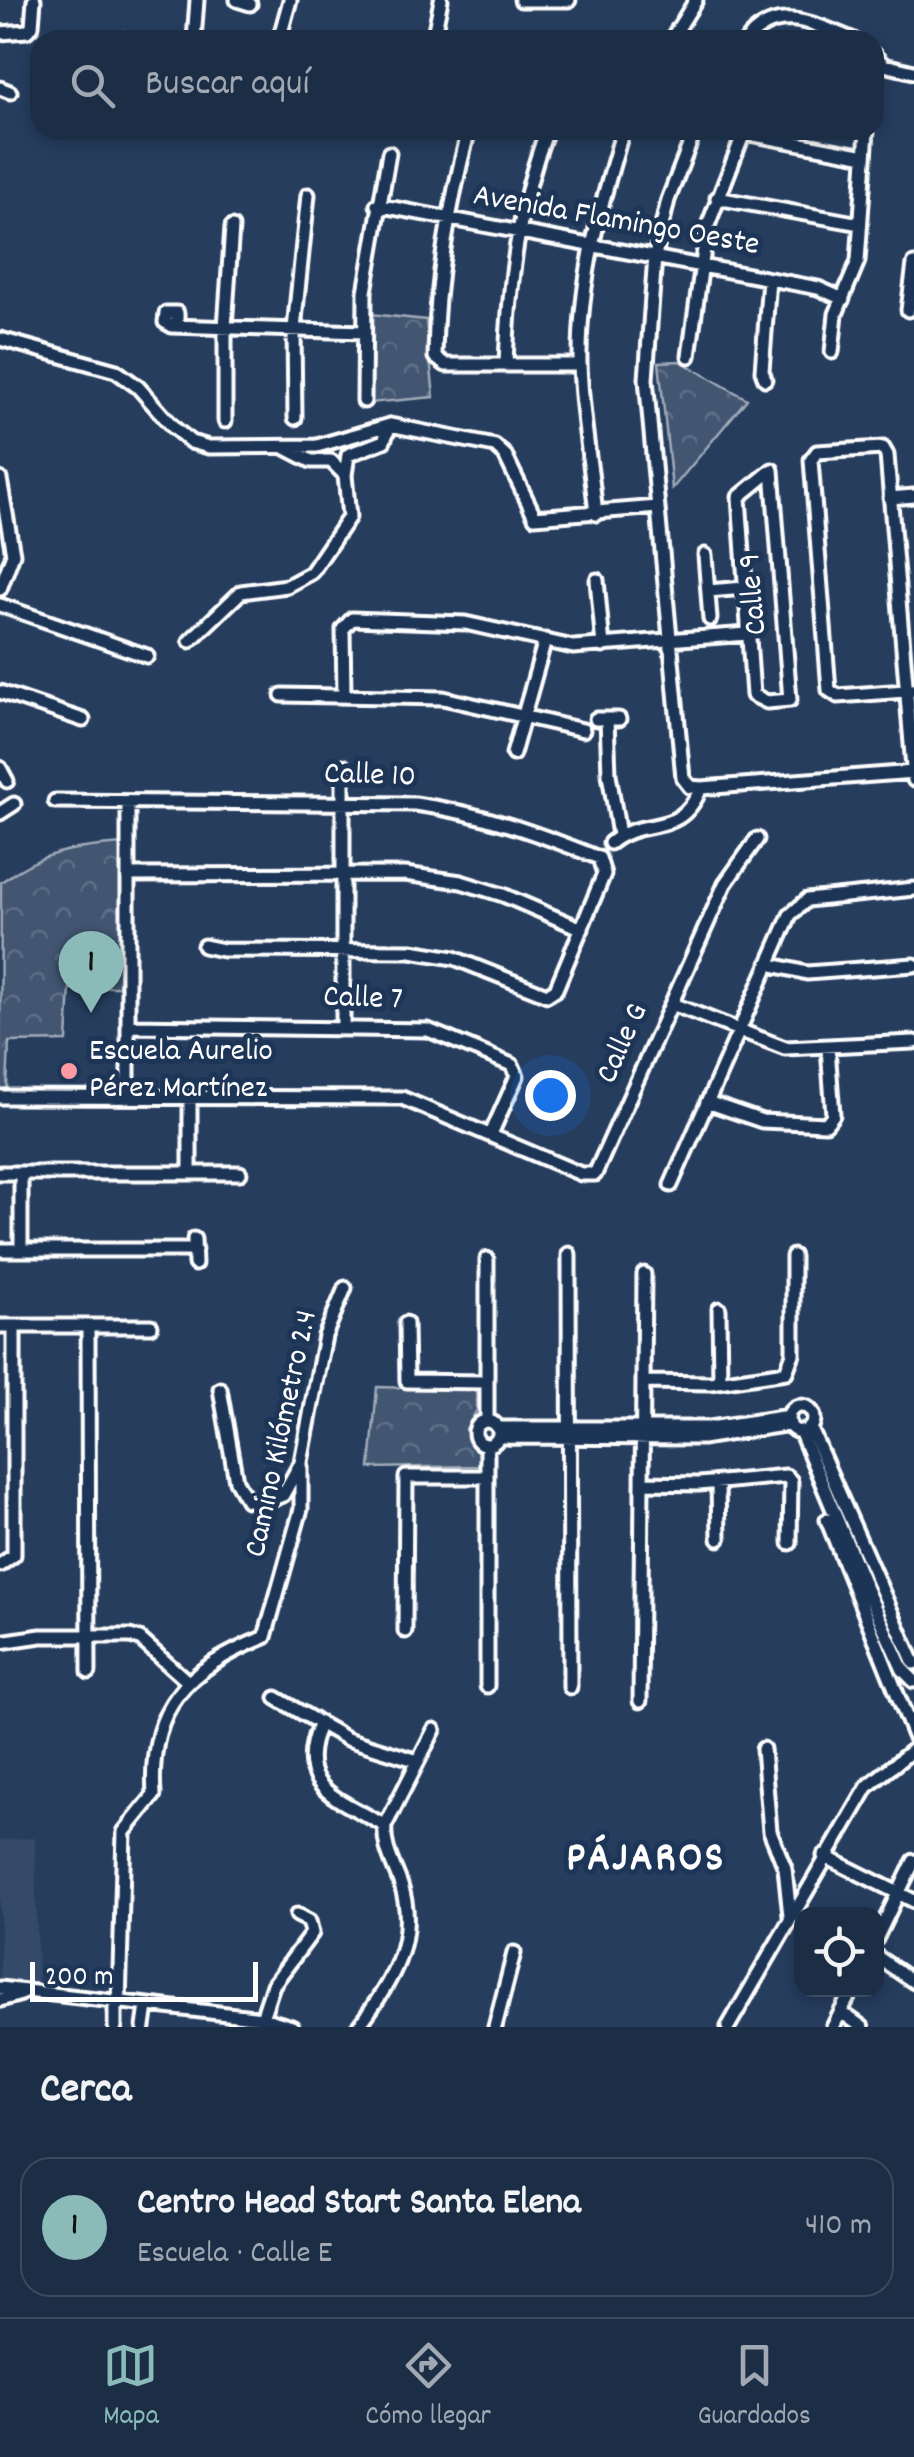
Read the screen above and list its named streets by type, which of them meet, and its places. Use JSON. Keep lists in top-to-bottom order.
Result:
{
  "streets": {
    "street": [
      "Avenida Flamingo Oeste",
      "Calle 9",
      "Calle 10",
      "Calle 7",
      "Calle G",
      "Camino Kilómetro 2.4"
    ]
  },
  "crossings": [
    ["Calle 7", "Calle G"]
  ],
  "districts": ["PÁJAROS"],
  "places": ["Escuela Aurelio Pérez Martínez"],
  "scale_bar": "200 m",
  "page": {
    "search": "Buscar aquí",
    "pins": "1",
    "scale": "200 m",
    "heading": "Cerca",
    "list": [
      {
        "mark": "1",
        "name": "Centro Head Start Santa Elena",
        "note": "Escuela · Calle E",
        "value": "410 m"
      }
    ],
    "nav": ["Mapa", "Cómo llegar", "Guardados"]
  }
}
